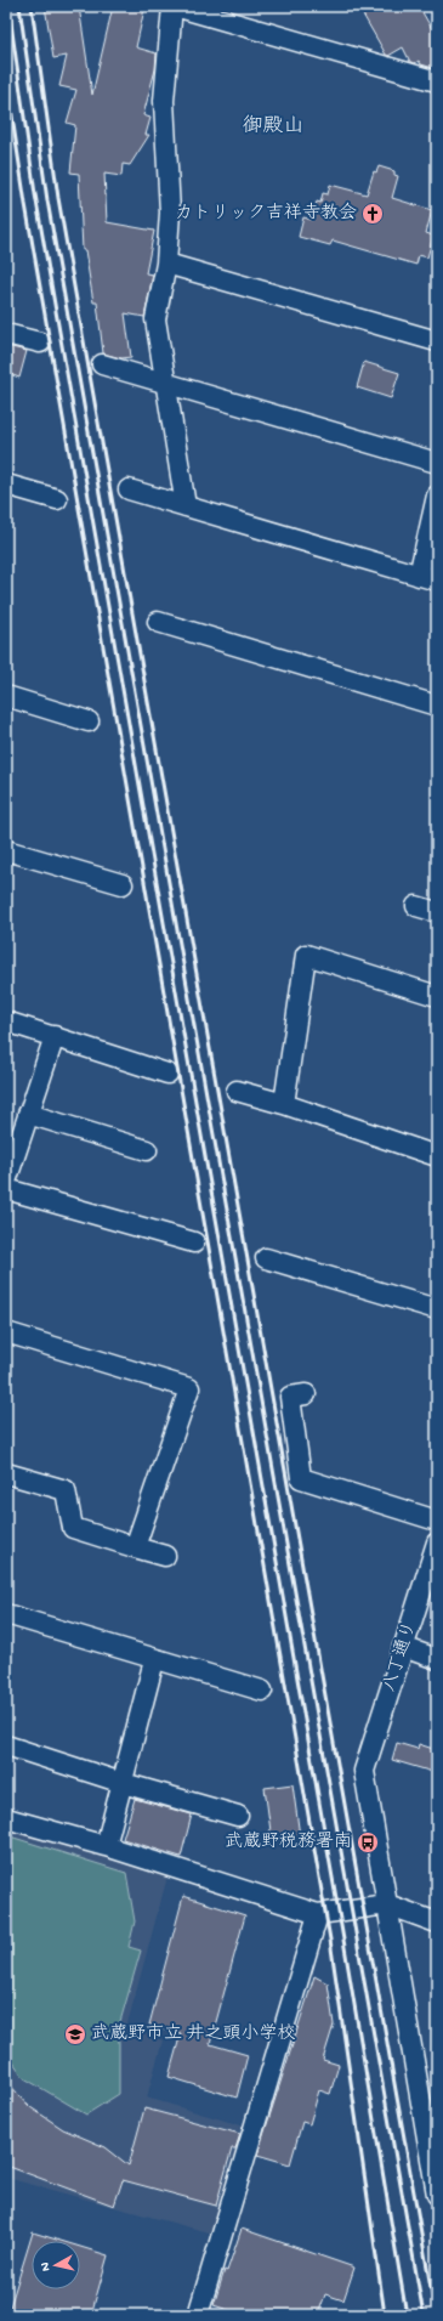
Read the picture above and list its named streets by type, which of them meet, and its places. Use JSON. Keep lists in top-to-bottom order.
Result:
{
  "streets": {
    "street": ["八丁通り"]
  },
  "districts": ["御殿山"],
  "places": {
    "church": ["カトリック吉祥寺教会"],
    "bus stop": ["武蔵野税務署南"],
    "school or university": ["武蔵野市立 井之頭小学校"]
  },
  "north": "left"
}
